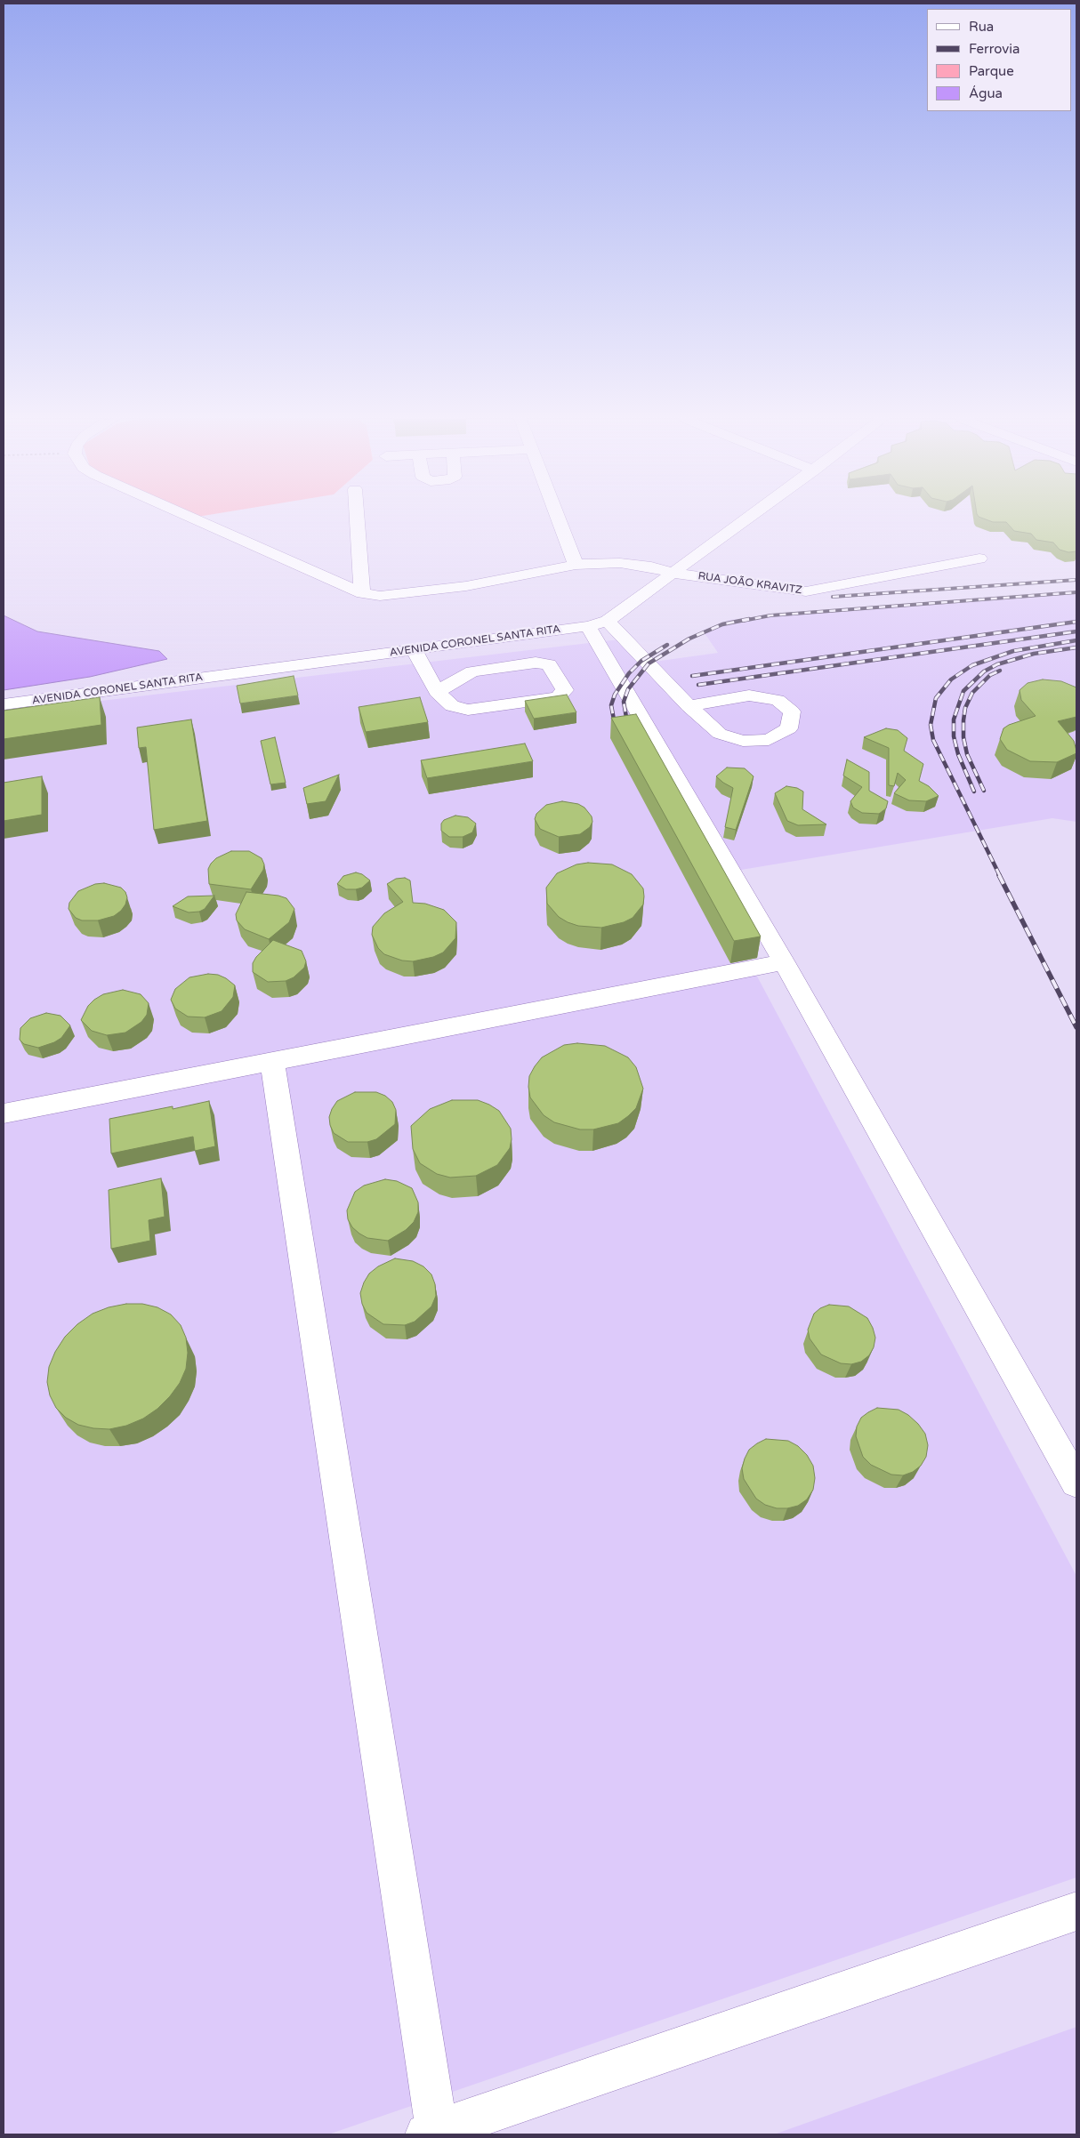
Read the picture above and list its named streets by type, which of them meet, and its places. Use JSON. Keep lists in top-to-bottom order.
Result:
{
  "streets": {
    "street": ["RUA JOÃO KRAVITZ", "AVENIDA CORONEL SANTA RITA"]
  },
  "crossings": [
    ["RUA JOÃO KRAVITZ", "AVENIDA CORONEL SANTA RITA"]
  ],
  "legend": [
    "Rua",
    "Ferrovia",
    "Parque",
    "Água"
  ]
}
